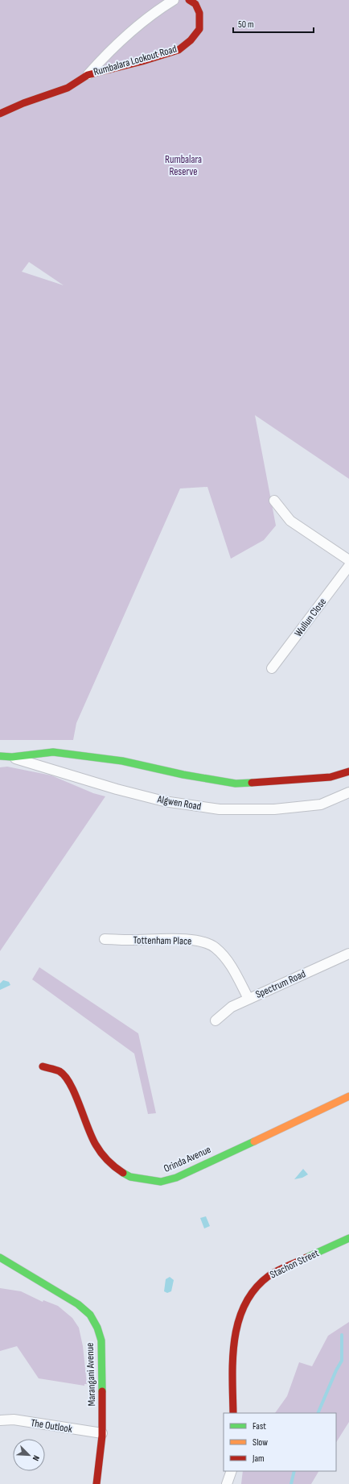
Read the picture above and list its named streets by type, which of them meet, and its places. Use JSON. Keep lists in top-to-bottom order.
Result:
{
  "streets": {
    "street": [
      "Rumbalara Lookout Road",
      "Wullun Close",
      "Algwen Road",
      "Tottenham Place",
      "Spectrum Road",
      "Orinda Avenue",
      "Stachon Street",
      "Marangani Avenue",
      "The Outlook"
    ]
  },
  "crossings": [
    ["Tottenham Place", "Spectrum Road"],
    ["Marangani Avenue", "The Outlook"]
  ],
  "parks": ["Rumbalara Reserve"],
  "legend": ["Fast", "Slow", "Jam"],
  "scale_bar": "50 m",
  "north": "bottom right"
}
